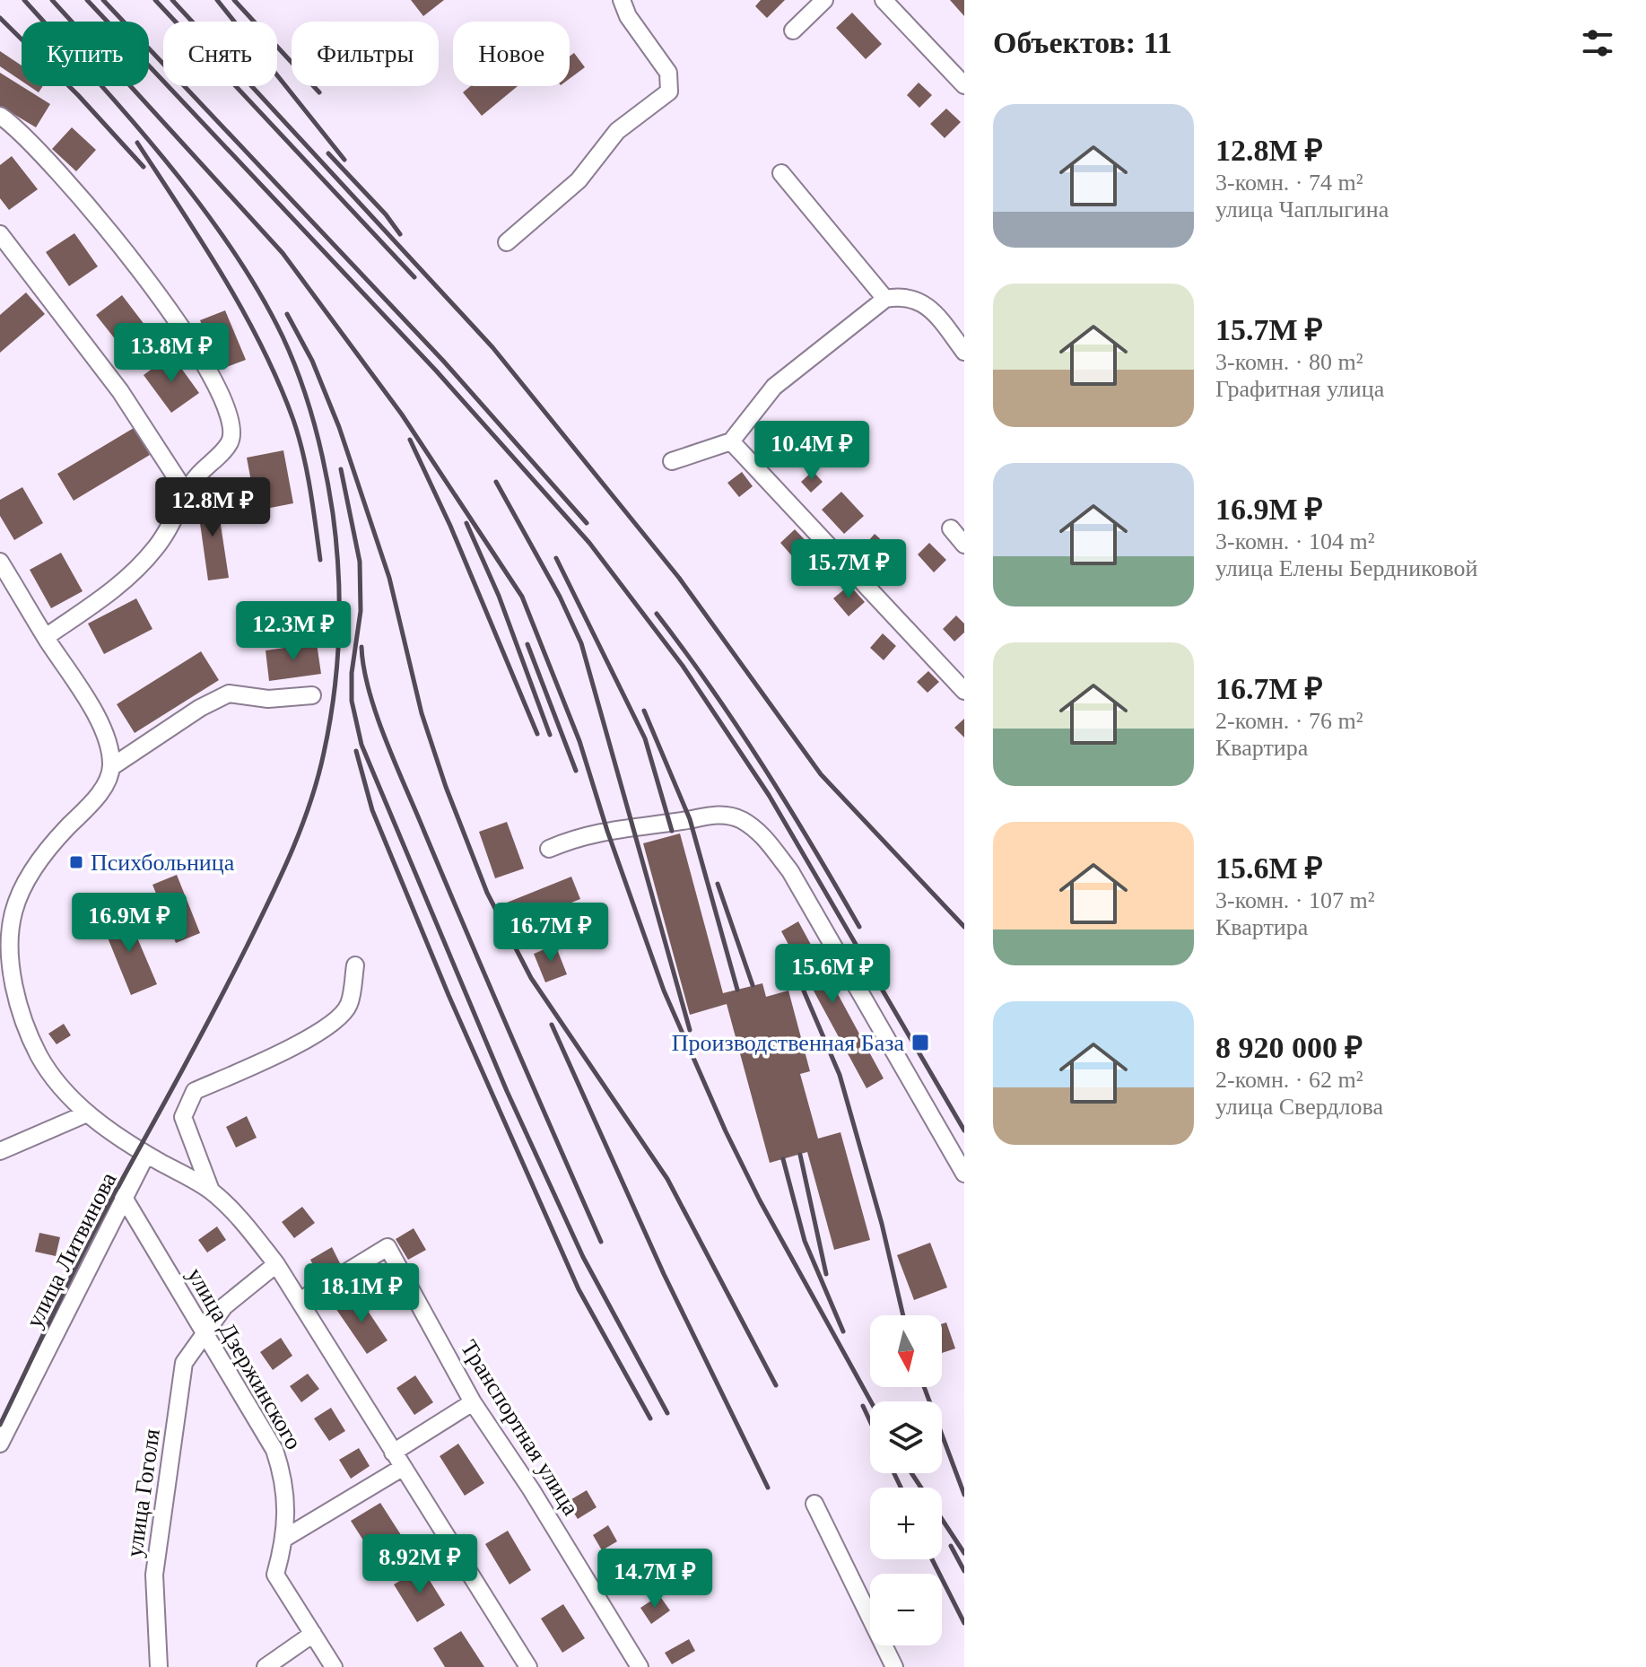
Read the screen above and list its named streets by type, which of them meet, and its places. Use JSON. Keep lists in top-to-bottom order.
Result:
{
  "streets": {
    "street": [
      "улица Литвинова",
      "улица Дзержинского",
      "Транспортная улица",
      "улица Гоголя"
    ]
  },
  "crossings": [
    ["улица Литвинова", "улица Дзержинского"],
    ["улица Дзержинского", "улица Гоголя"]
  ],
  "places": {
    "transit": ["Психбольница", "Производственная База"]
  },
  "north": "bottom",
  "page": {
    "heading": "Объектов: 11",
    "chip": [
      "Купить",
      "Снять",
      "Фильтры",
      "Новое"
    ],
    "list": [
      {
        "name": "12.8M ₽",
        "note": "3-комн. · 74 m² · улица Чаплыгина"
      },
      {
        "name": "15.7M ₽",
        "note": "3-комн. · 80 m² · Графитная улица"
      },
      {
        "name": "16.9M ₽",
        "note": "3-комн. · 104 m² · улица Елены Бердниковой"
      },
      {
        "name": "16.7M ₽",
        "note": "2-комн. · 76 m² · Квартира"
      },
      {
        "name": "15.6M ₽",
        "note": "3-комн. · 107 m² · Квартира"
      },
      {
        "name": "8 920 000 ₽",
        "note": "2-комн. · 62 m² · улица Свердлова"
      }
    ],
    "price": [
      "13.8M ₽",
      "10.4M ₽",
      "12.8M ₽",
      "15.7M ₽",
      "12.3M ₽",
      "16.9M ₽",
      "16.7M ₽",
      "15.6M ₽",
      "18.1M ₽",
      "8.92M ₽",
      "14.7M ₽"
    ],
    "map_buttons": ["+", "−"]
  }
}
